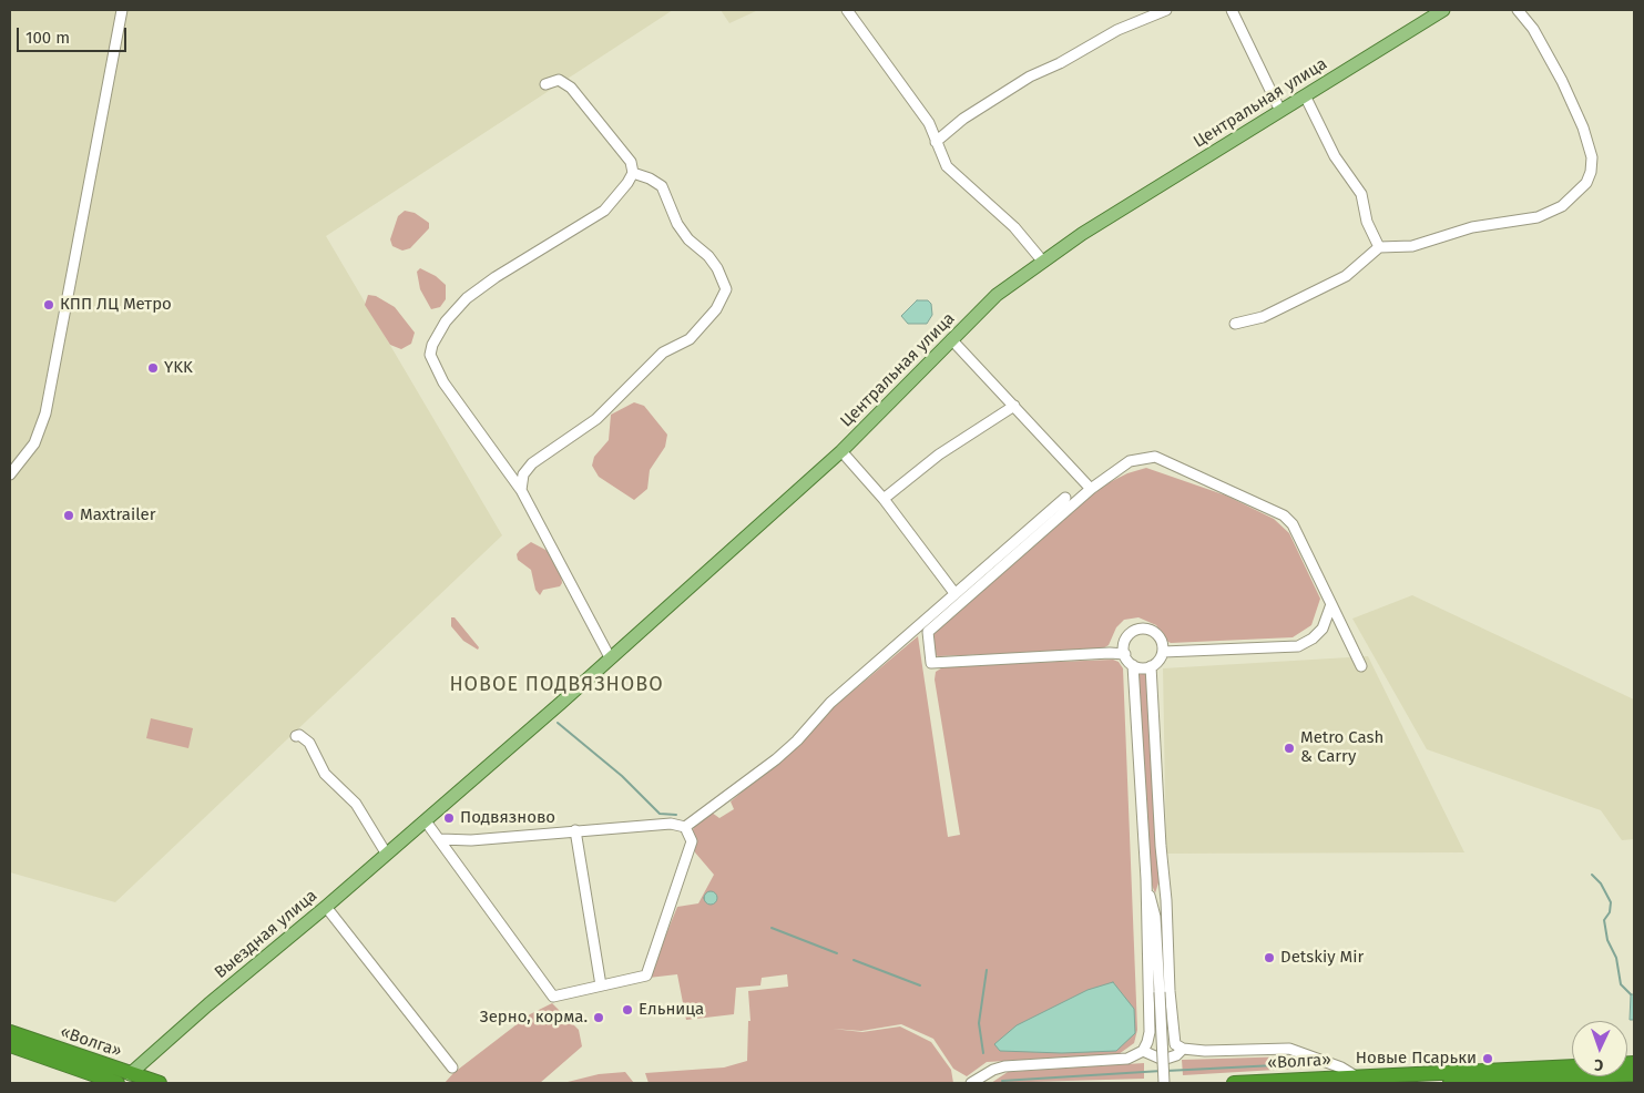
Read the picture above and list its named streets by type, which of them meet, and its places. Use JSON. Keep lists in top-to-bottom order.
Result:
{
  "streets": {
    "highway": ["«Волга»"],
    "main road": ["Центральная улица", "Выездная улица"]
  },
  "crossings": [
    ["Центральная улица", "Выездная улица"],
    ["Выездная улица", "«Волга»"]
  ],
  "districts": ["НОВОЕ ПОДВЯЗНОВО"],
  "places": [
    "КПП ЛЦ Метро",
    "YKK",
    "Maxtrailer",
    "Metro Cash & Carry",
    "Подвязново",
    "Detskiy Mir",
    "Ельница",
    "Зерно, корма.",
    "Новые Псарьки"
  ],
  "scale_bar": "100 m",
  "north": "bottom"
}
